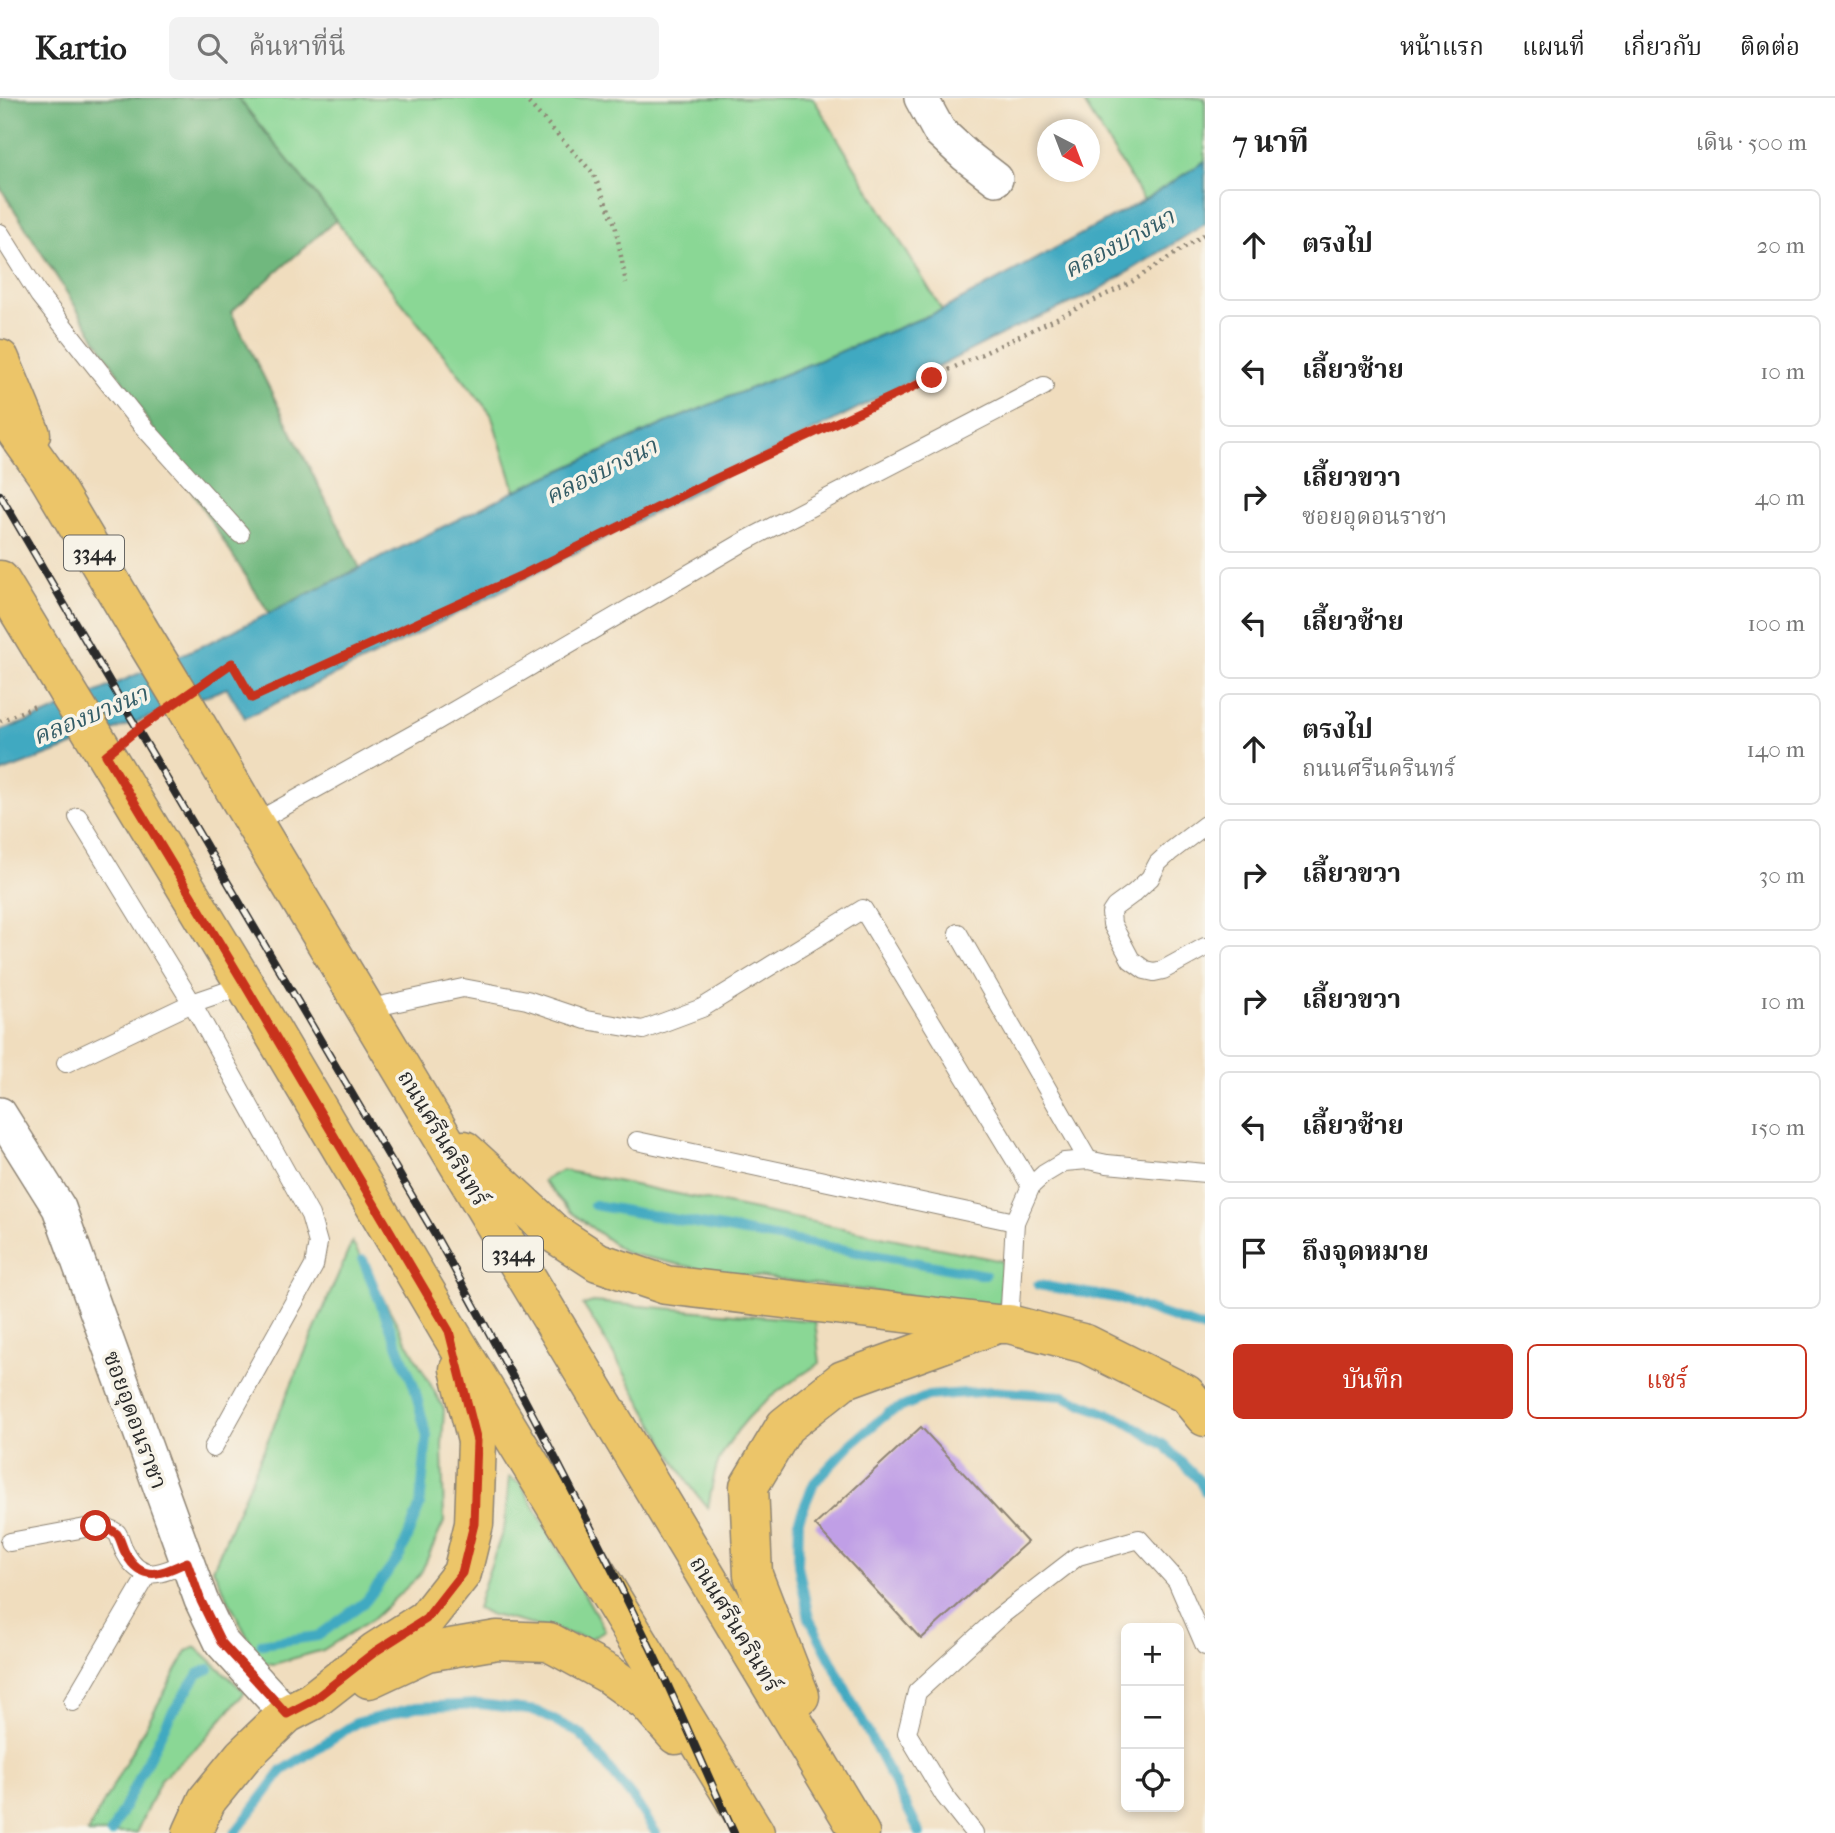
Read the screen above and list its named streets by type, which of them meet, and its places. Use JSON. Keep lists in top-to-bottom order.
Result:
{
  "streets": {
    "main road": ["3344", "ถนนศรีนครินทร์"],
    "street": ["ซอยอุดอนราชา"]
  },
  "water": ["คลองบางนา"],
  "north": "bottom right",
  "page": {
    "header": "Kartio",
    "search": "ค้นหาที่นี่",
    "nav": [
      "หน้าแรก",
      "แผนที่",
      "เกี่ยวกับ",
      "ติดต่อ"
    ],
    "heading": ["7 นาที", "เดิน · 500 m"],
    "list": [
      ["ตรงไป", "20 m"],
      ["เลี้ยวซ้าย", "10 m"],
      ["เลี้ยวขวา", "ซอยอุดอนราชา", "40 m"],
      ["เลี้ยวซ้าย", "100 m"],
      ["ตรงไป", "ถนนศรีนครินทร์", "140 m"],
      ["เลี้ยวขวา", "30 m"],
      ["เลี้ยวขวา", "10 m"],
      ["เลี้ยวซ้าย", "150 m"],
      "ถึงจุดหมาย"
    ],
    "buttons": ["บันทึก", "แชร์"],
    "map_buttons": ["+", "−"]
  }
}
